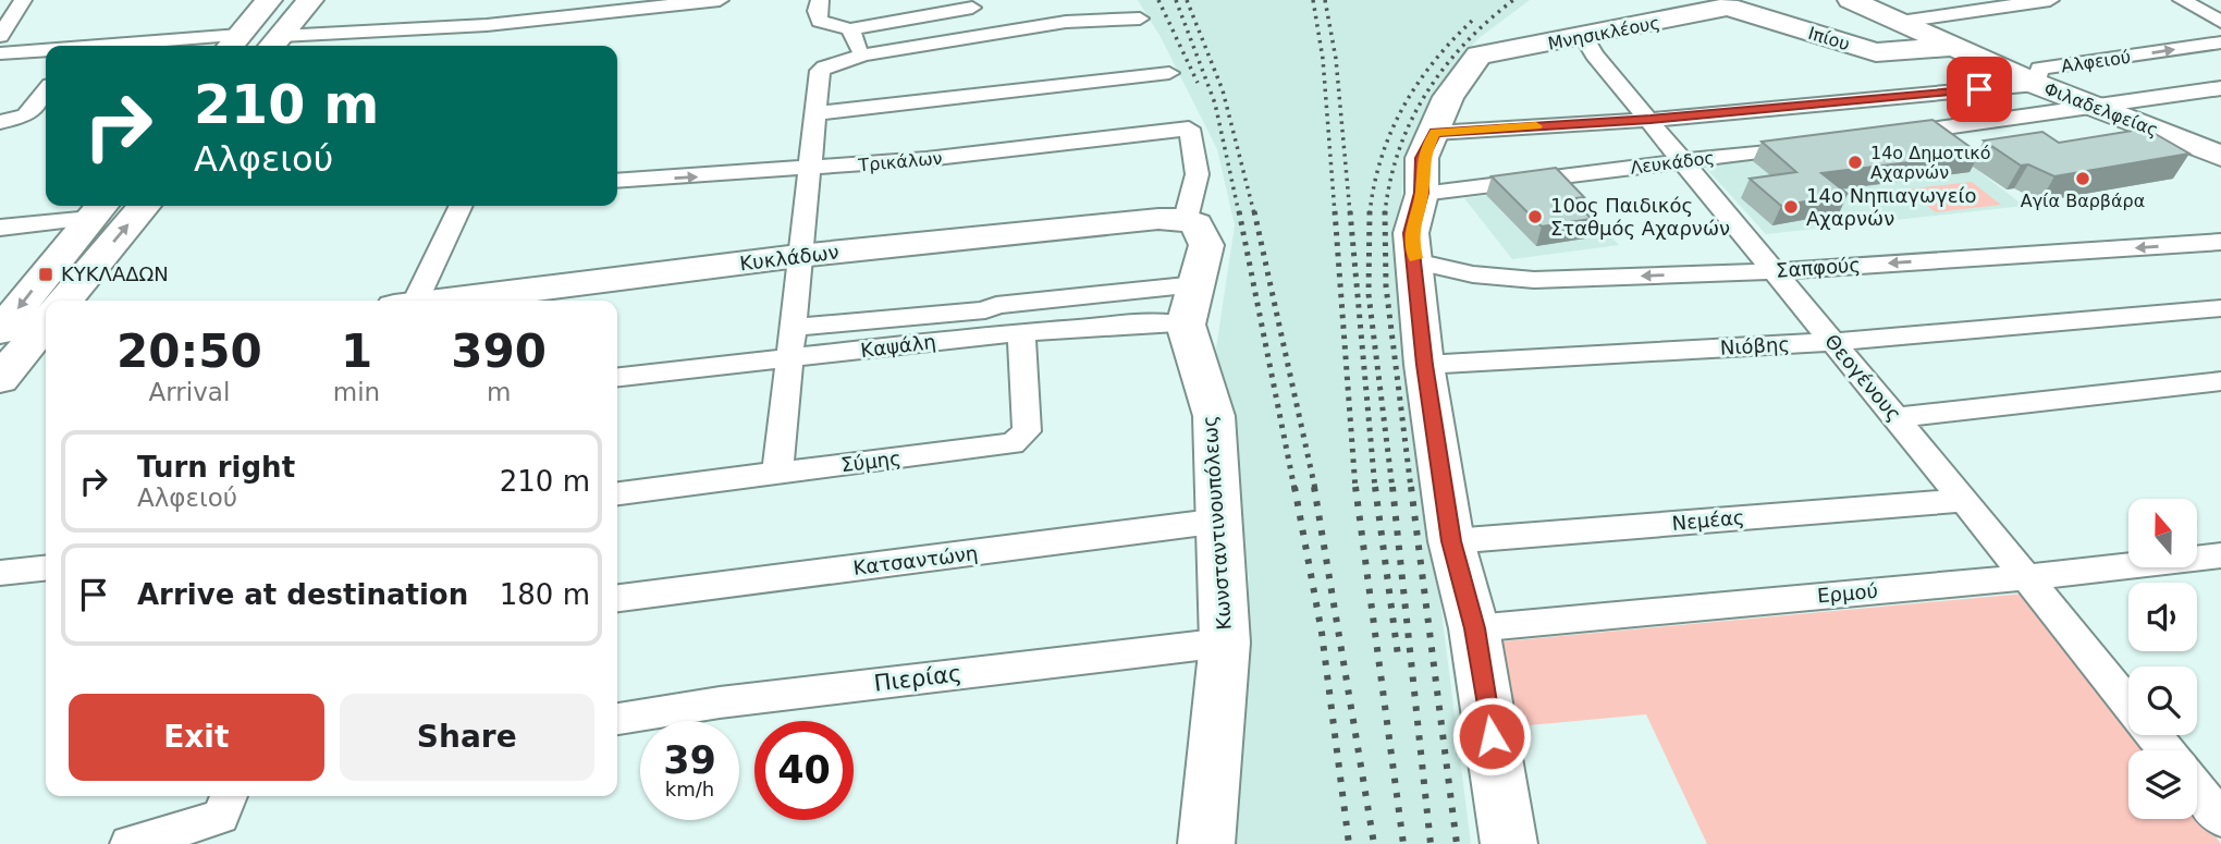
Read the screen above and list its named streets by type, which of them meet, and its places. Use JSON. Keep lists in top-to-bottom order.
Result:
{
  "streets": {
    "street": [
      "Μνησικλέους",
      "Ιπίου",
      "Αλφειού",
      "Φιλαδελφείας",
      "Τρικάλων",
      "Λευκάδος",
      "Κυκλάδων",
      "Σαπφούς",
      "Καψάλη",
      "Νιόβης",
      "Θεογένους",
      "Σύμης",
      "Νεμέας",
      "Κωνσταντινουπόλεως",
      "Κατσαντώνη",
      "Ερμού",
      "Πιερίας"
    ]
  },
  "crossings": [
    ["Μνησικλέους", "Ιπίου"],
    ["Μνησικλέους", "Αλφειού"],
    ["Μνησικλέους", "Θεογένους"],
    ["Ιπίου", "Φιλαδελφείας"],
    ["Αλφειού", "Φιλαδελφείας"],
    ["Αλφειού", "Θεογένους"],
    ["Τρικάλων", "Κυκλάδων"],
    ["Λευκάδος", "Θεογένους"],
    ["Σαπφούς", "Θεογένους"],
    ["Καψάλη", "Σύμης"],
    ["Καψάλη", "Κωνσταντινουπόλεως"],
    ["Νιόβης", "Θεογένους"],
    ["Θεογένους", "Νεμέας"],
    ["Θεογένους", "Ερμού"],
    ["Κωνσταντινουπόλεως", "Κατσαντώνη"],
    ["Κωνσταντινουπόλεως", "Πιερίας"]
  ],
  "places": {
    "other": [
      "14ο Δημοτικό Αχαρνών",
      "Αγία Βαρβάρα",
      "14ο Νηπιαγωγείο Αχαρνών",
      "10ος Παιδικός Σταθμός Αχαρνών"
    ],
    "transit": ["ΚΥΚΛΑΔΩΝ"]
  },
  "north": "top",
  "page": {
    "turn": ["210 m", "Αλφειού"],
    "eta": [
      "20:50",
      "Arrival",
      "1",
      "min",
      "390",
      "m"
    ],
    "list": [
      {
        "name": "Turn right",
        "note": "Αλφειού",
        "value": "210 m"
      },
      {
        "name": "Arrive at destination",
        "value": "180 m"
      }
    ],
    "buttons": ["Exit", "Share"],
    "speed": "39 km/h",
    "limit": "40"
  }
}
